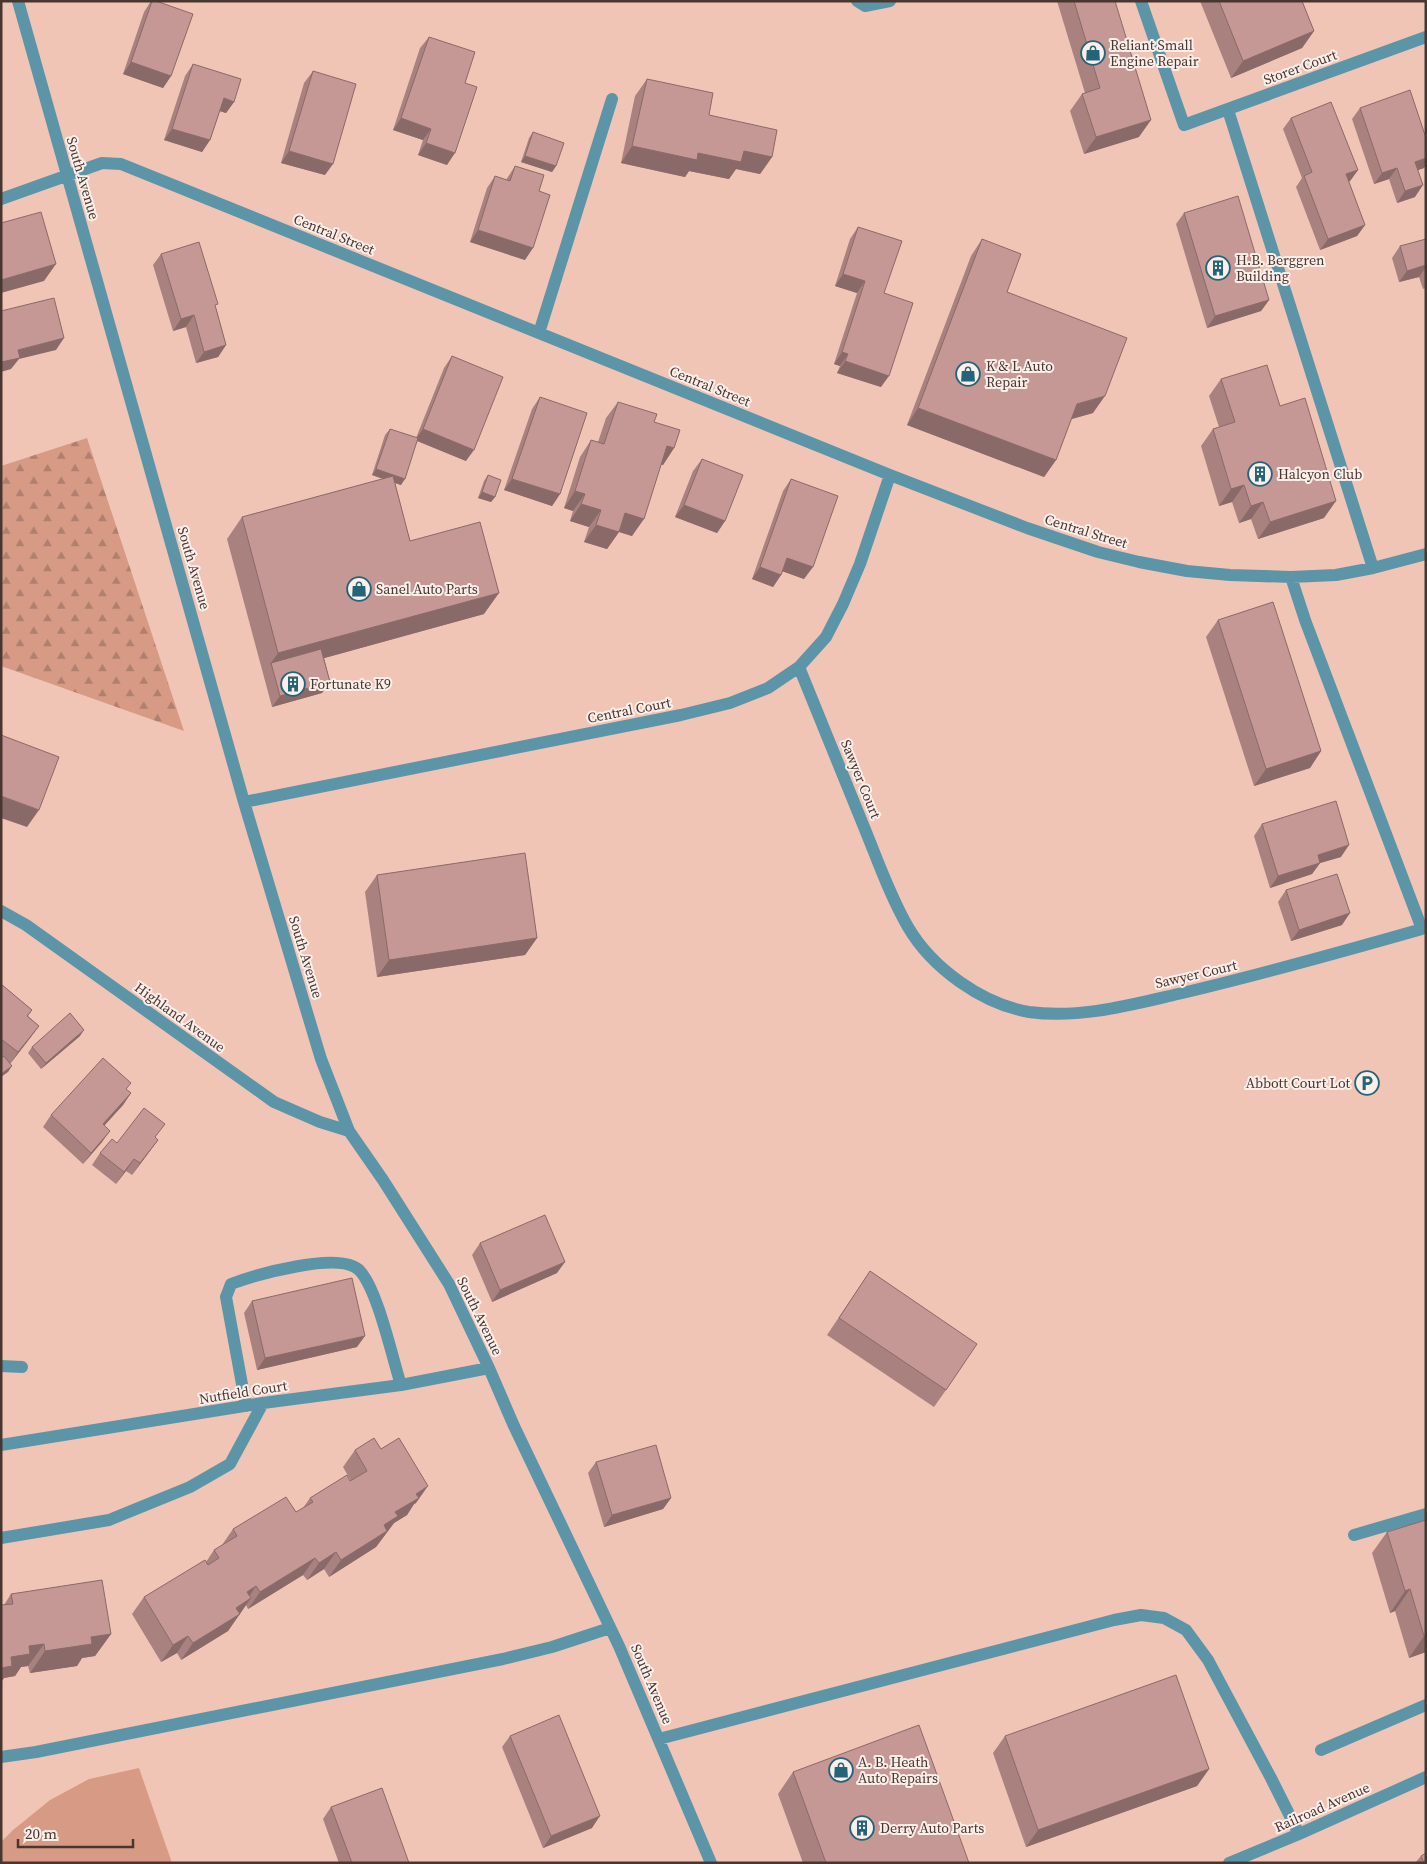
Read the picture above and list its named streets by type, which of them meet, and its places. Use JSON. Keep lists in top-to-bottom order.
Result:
{
  "streets": {
    "street": [
      "Storer Court",
      "South Avenue",
      "Central Street",
      "Central Court",
      "Sawyer Court",
      "Highland Avenue",
      "Nutfield Court",
      "Railroad Avenue"
    ]
  },
  "crossings": [
    ["South Avenue", "Central Street"],
    ["South Avenue", "Central Court"],
    ["South Avenue", "Highland Avenue"],
    ["South Avenue", "Nutfield Court"],
    ["Central Street", "Central Court"],
    ["Central Street", "Sawyer Court"],
    ["Central Court", "Sawyer Court"]
  ],
  "places": {
    "shop": [
      "Reliant Small Engine Repair",
      "K & L Auto Repair",
      "Sanel Auto Parts",
      "A. B. Heath Auto Repairs"
    ],
    "building": [
      "H.B. Berggren Building",
      "Halcyon Club",
      "Fortunate K9",
      "Derry Auto Parts"
    ],
    "parking": ["Abbott Court Lot"]
  },
  "scale_bar": "20 m"
}
